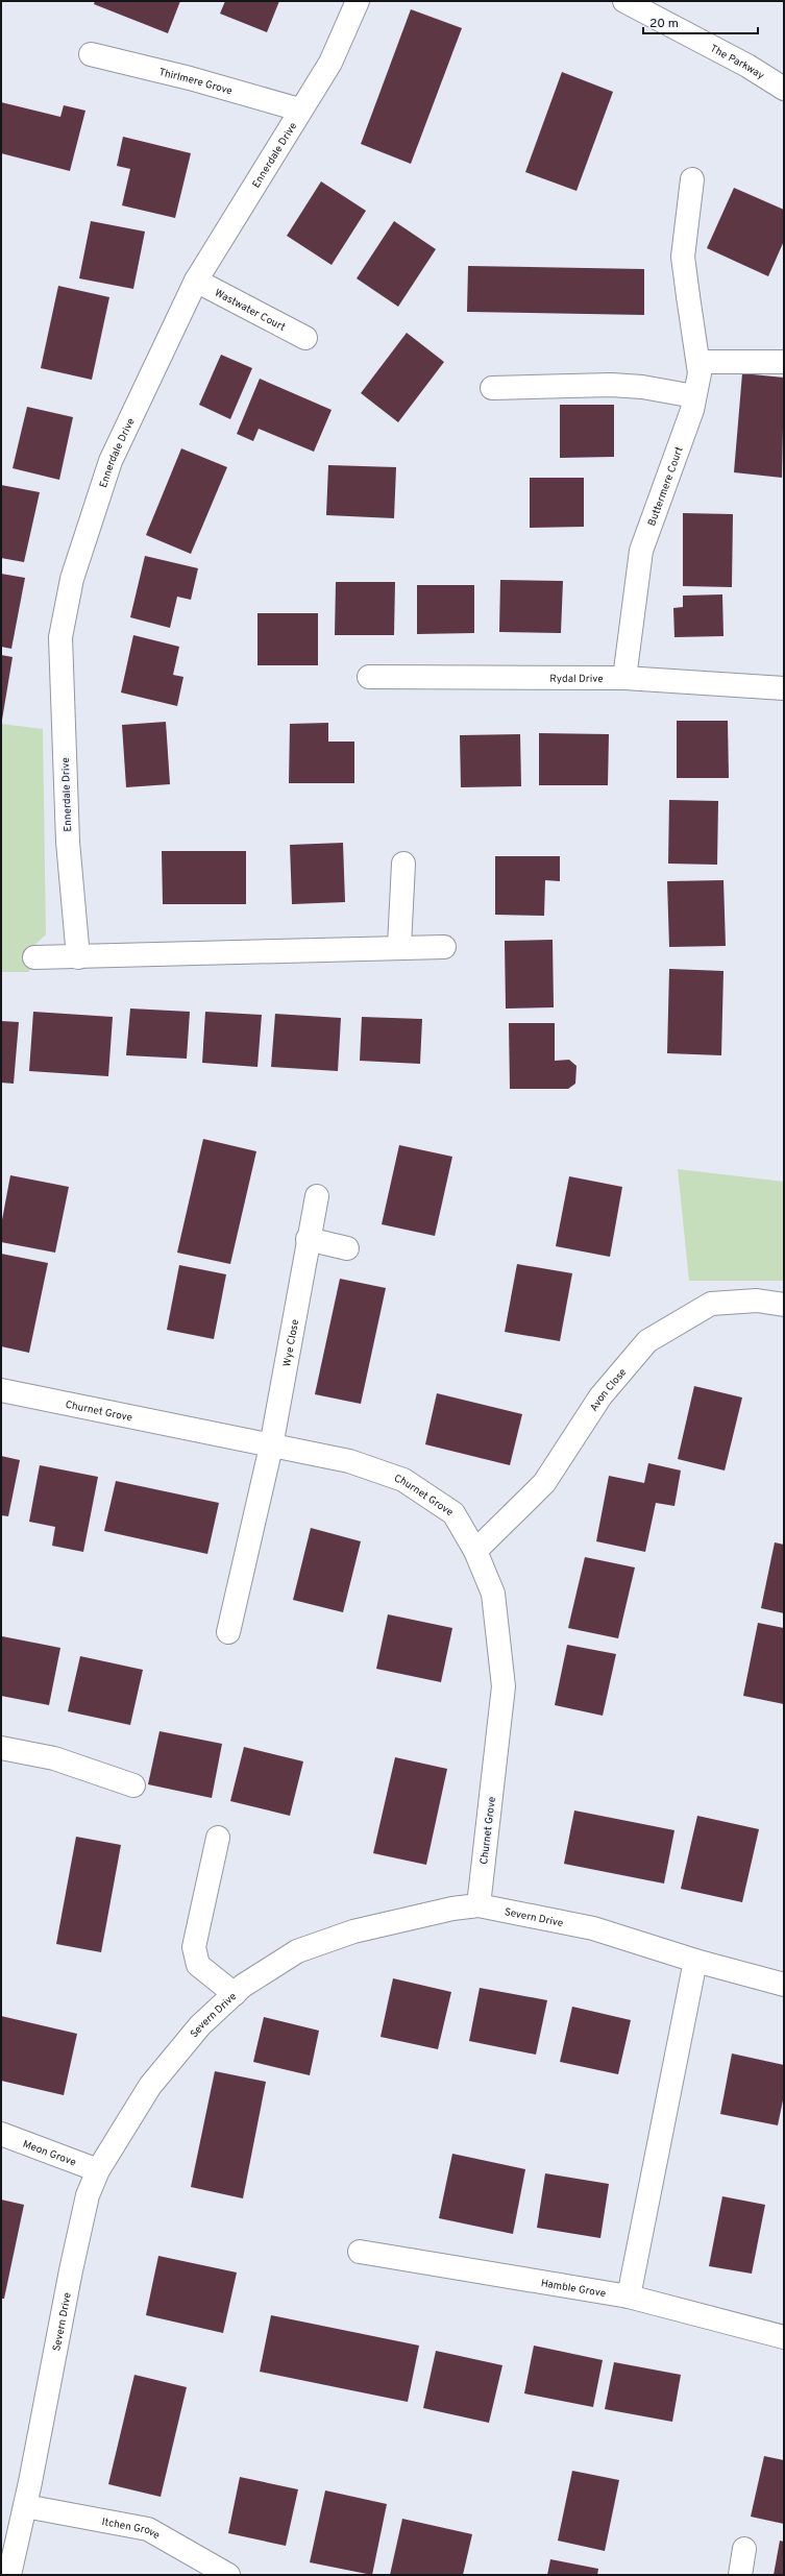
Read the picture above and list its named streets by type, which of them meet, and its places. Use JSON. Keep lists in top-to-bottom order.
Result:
{
  "streets": {
    "street": [
      "The Parkway",
      "Thirlmere Grove",
      "Ennerdale Drive",
      "Wastwater Court",
      "Buttermere Court",
      "Rydal Drive",
      "Wye Close",
      "Avon Close",
      "Churnet Grove",
      "Severn Drive",
      "Meon Grove",
      "Hamble Grove",
      "Itchen Grove"
    ]
  },
  "crossings": [
    ["Thirlmere Grove", "Ennerdale Drive"],
    ["Ennerdale Drive", "Wastwater Court"],
    ["Buttermere Court", "Rydal Drive"],
    ["Wye Close", "Churnet Grove"],
    ["Avon Close", "Churnet Grove"],
    ["Churnet Grove", "Severn Drive"],
    ["Severn Drive", "Meon Grove"],
    ["Severn Drive", "Itchen Grove"]
  ],
  "scale_bar": "20 m"
}
